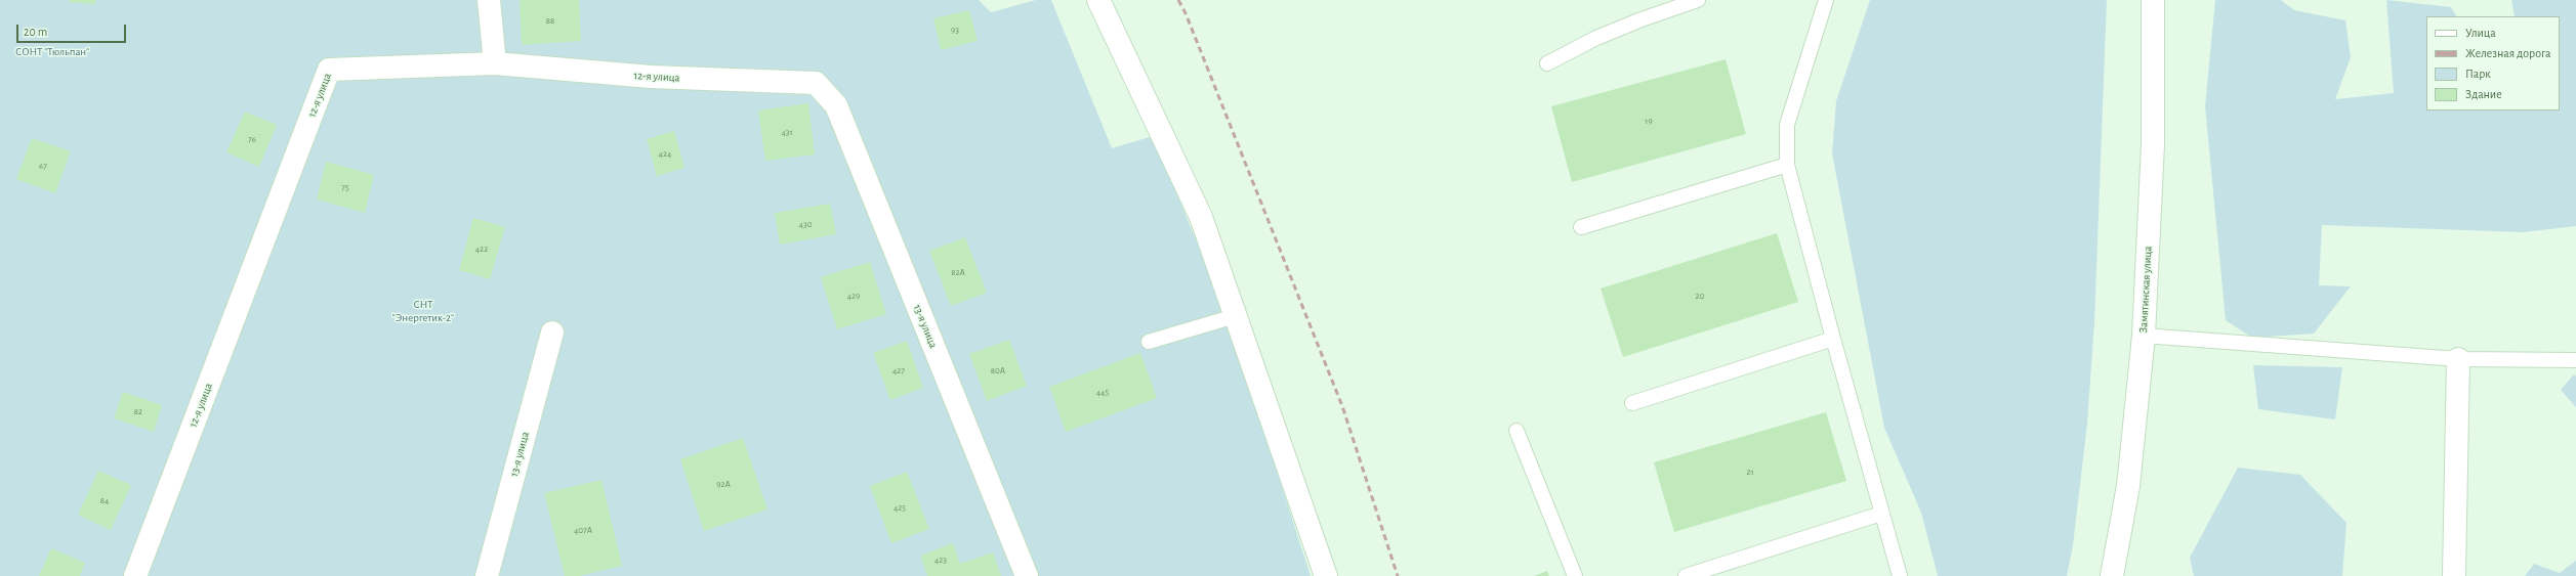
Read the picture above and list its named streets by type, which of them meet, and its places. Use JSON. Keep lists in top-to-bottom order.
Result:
{
  "streets": {
    "street": ["12-я улица", "Замятинская улица", "13-я улица"]
  },
  "crossings": [
    ["12-я улица", "13-я улица"]
  ],
  "parks": ["СОНТ \"Тюльпан\"", "СHТ \"Энергетик-2\""],
  "house_numbers": [
    "88",
    "93",
    "19",
    "431",
    "76",
    "424",
    "67",
    "75",
    "430",
    "422",
    "82А",
    "429",
    "20",
    "427",
    "80А",
    "445",
    "82",
    "21",
    "92А",
    "84",
    "425",
    "407А",
    "423"
  ],
  "legend": [
    "Улица",
    "Железная дорога",
    "Парк",
    "Здание"
  ],
  "scale_bar": "20 m"
}
